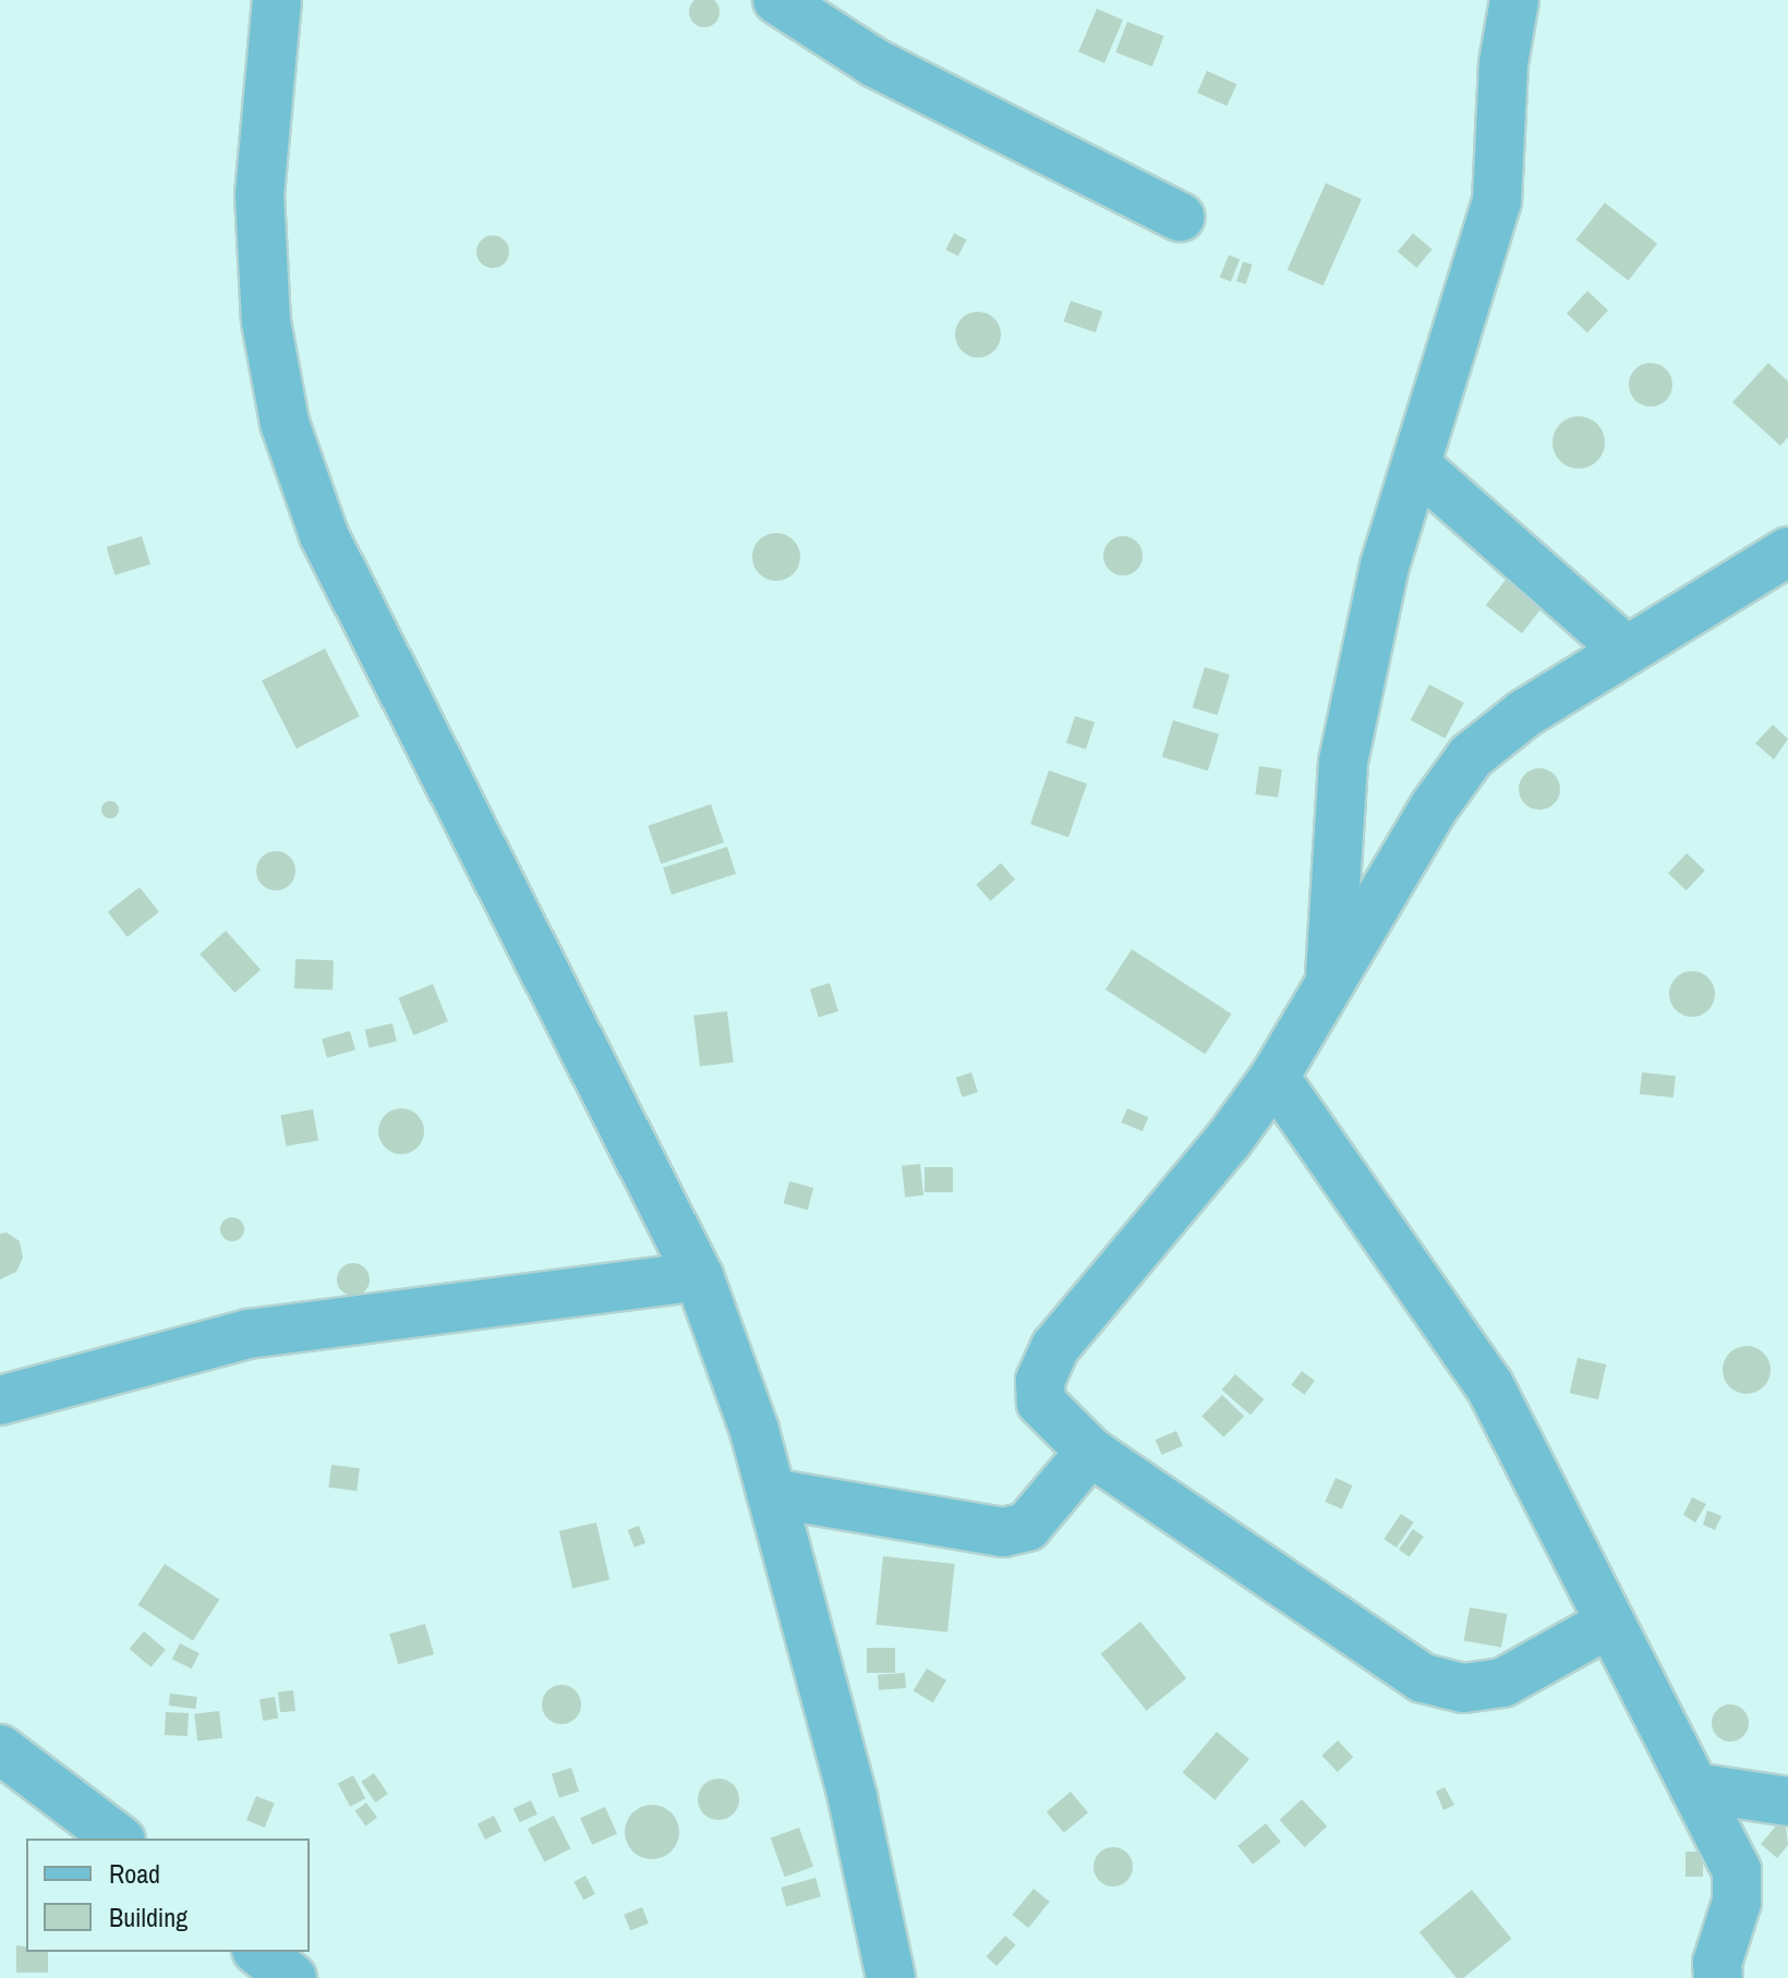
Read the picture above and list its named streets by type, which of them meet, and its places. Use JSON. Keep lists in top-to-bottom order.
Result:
{
  "legend": ["Road", "Building"]
}
